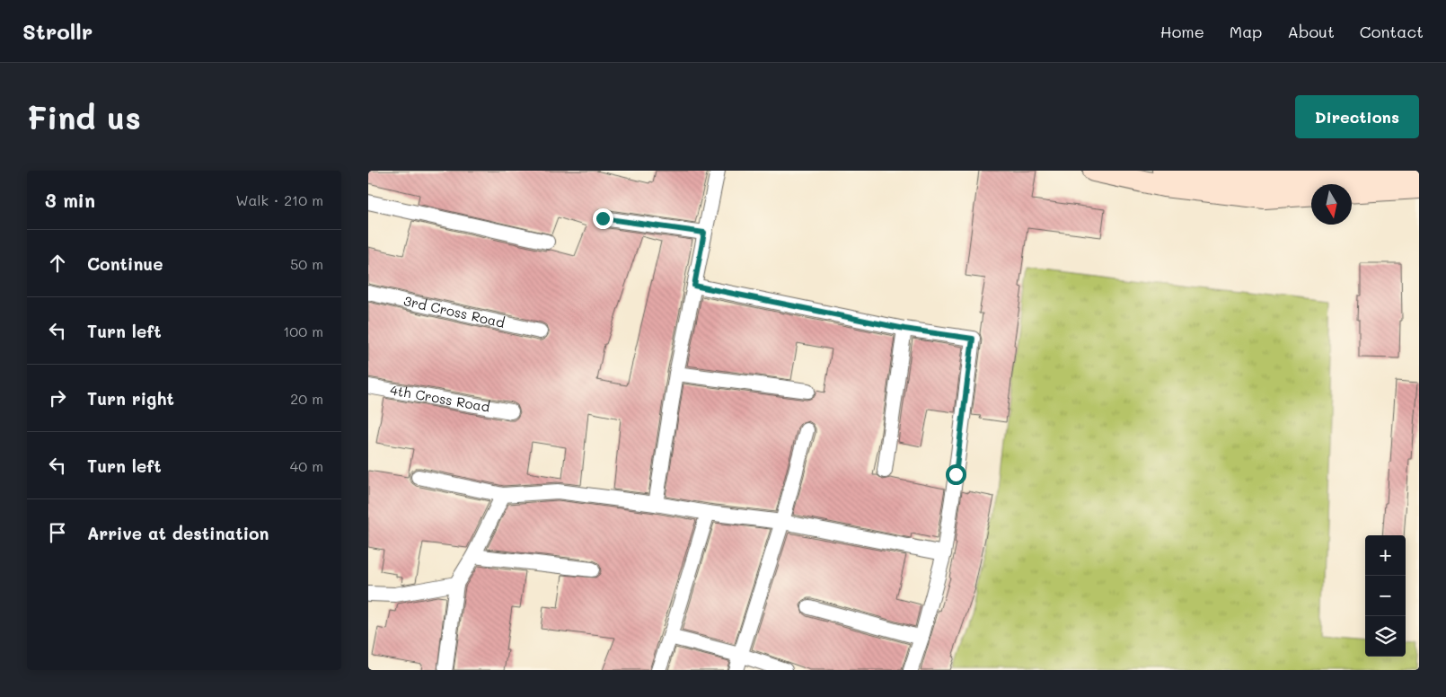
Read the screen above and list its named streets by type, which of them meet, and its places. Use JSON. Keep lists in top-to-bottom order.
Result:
{
  "streets": {
    "street": ["3rd Cross Road", "4th Cross Road"]
  },
  "north": "bottom",
  "page": {
    "header": "Strollr",
    "nav": [
      "Home",
      "Map",
      "About",
      "Contact"
    ],
    "buttons": "Directions",
    "title": "Find us",
    "heading": ["3 min", "Walk · 210 m"],
    "list": [
      ["Continue", "50 m"],
      ["Turn left", "100 m"],
      ["Turn right", "20 m"],
      ["Turn left", "40 m"],
      "Arrive at destination"
    ],
    "map_buttons": ["+", "−"]
  }
}
